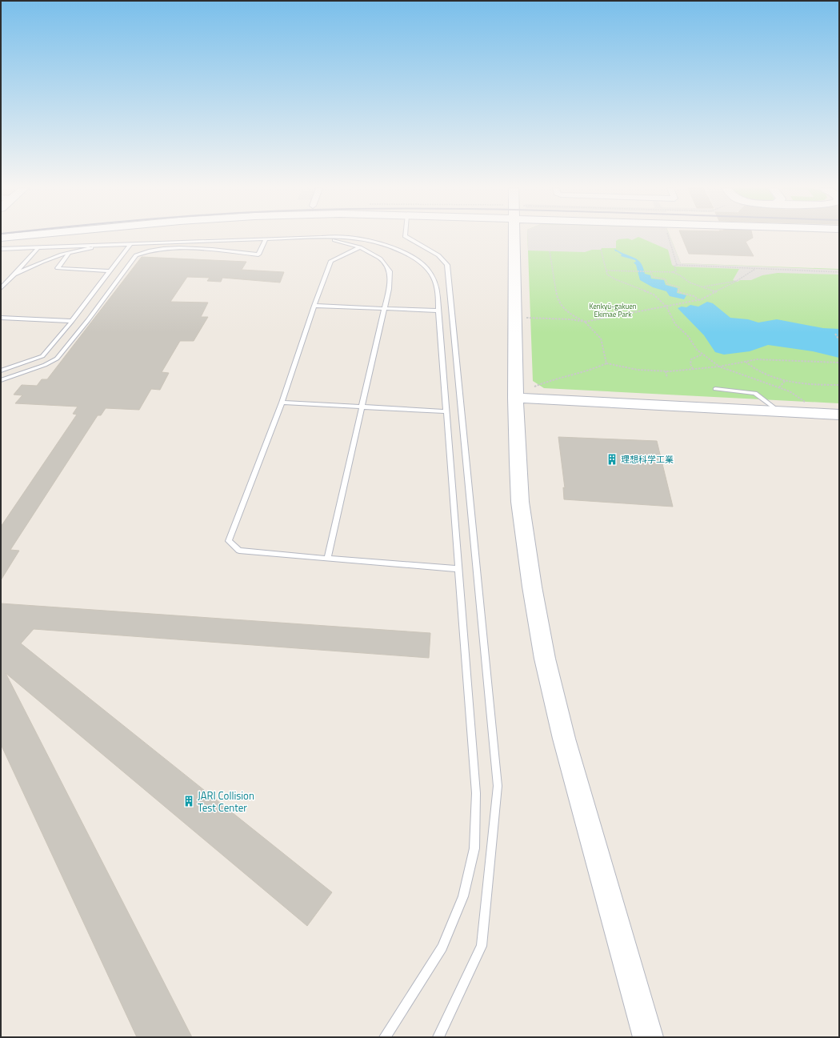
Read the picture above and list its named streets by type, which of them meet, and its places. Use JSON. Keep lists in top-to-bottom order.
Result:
{
  "parks": ["Kenkyū-gakuen Ekimae Park"],
  "places": {
    "building": ["理想科学工業", "JARI Collision Test Center"]
  }
}
